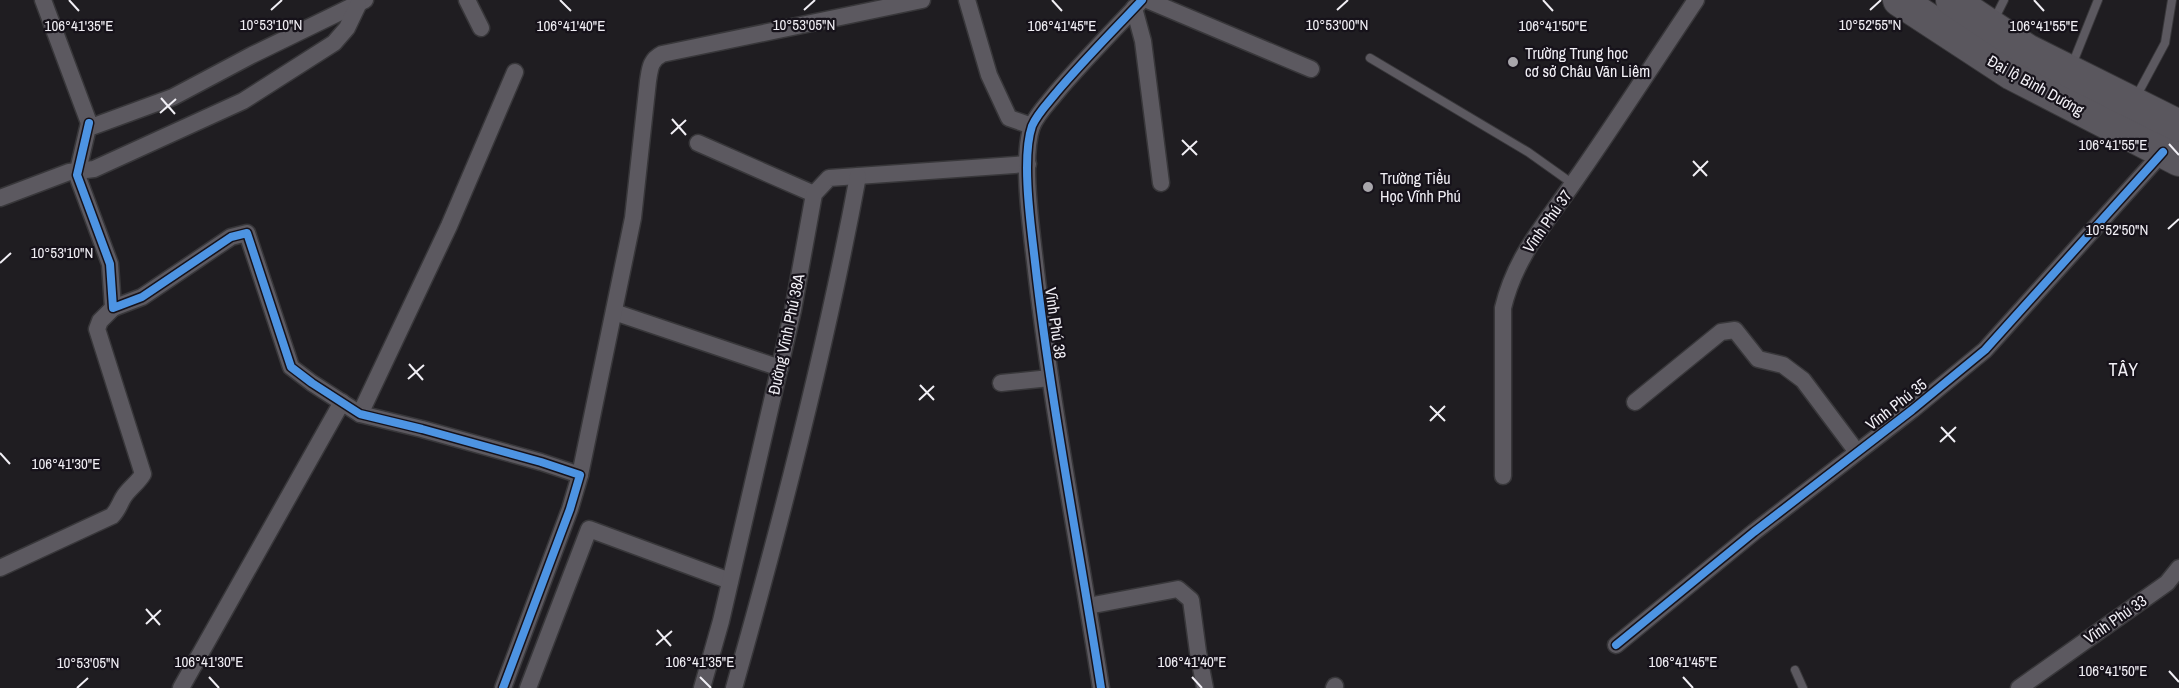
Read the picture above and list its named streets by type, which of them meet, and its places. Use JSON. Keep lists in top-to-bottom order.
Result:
{
  "streets": {
    "highway": ["Đại lộ Bình Dương"],
    "street": [
      "Vĩnh Phú 37",
      "Vĩnh Phú 38",
      "Đường Vĩnh Phú 38A",
      "Vĩnh Phú 35",
      "Vĩnh Phú 33"
    ]
  },
  "crossings": [
    ["Đại lộ Bình Dương", "Vĩnh Phú 35"]
  ],
  "districts": ["TÂY"],
  "places": ["Trường Trung học cơ sở Châu Văn Liêm", "Trường Tiểu Học Vĩnh Phú"],
  "coordinates": [
    "10°53'10\"N",
    "10°53'05\"N",
    "10°53'00\"N",
    "10°52'55\"N",
    "106°41'35\"E",
    "106°41'40\"E",
    "106°41'45\"E",
    "106°41'55\"E",
    "106°41'50\"E",
    "10°52'50\"N",
    "106°41'30\"E"
  ]
}
